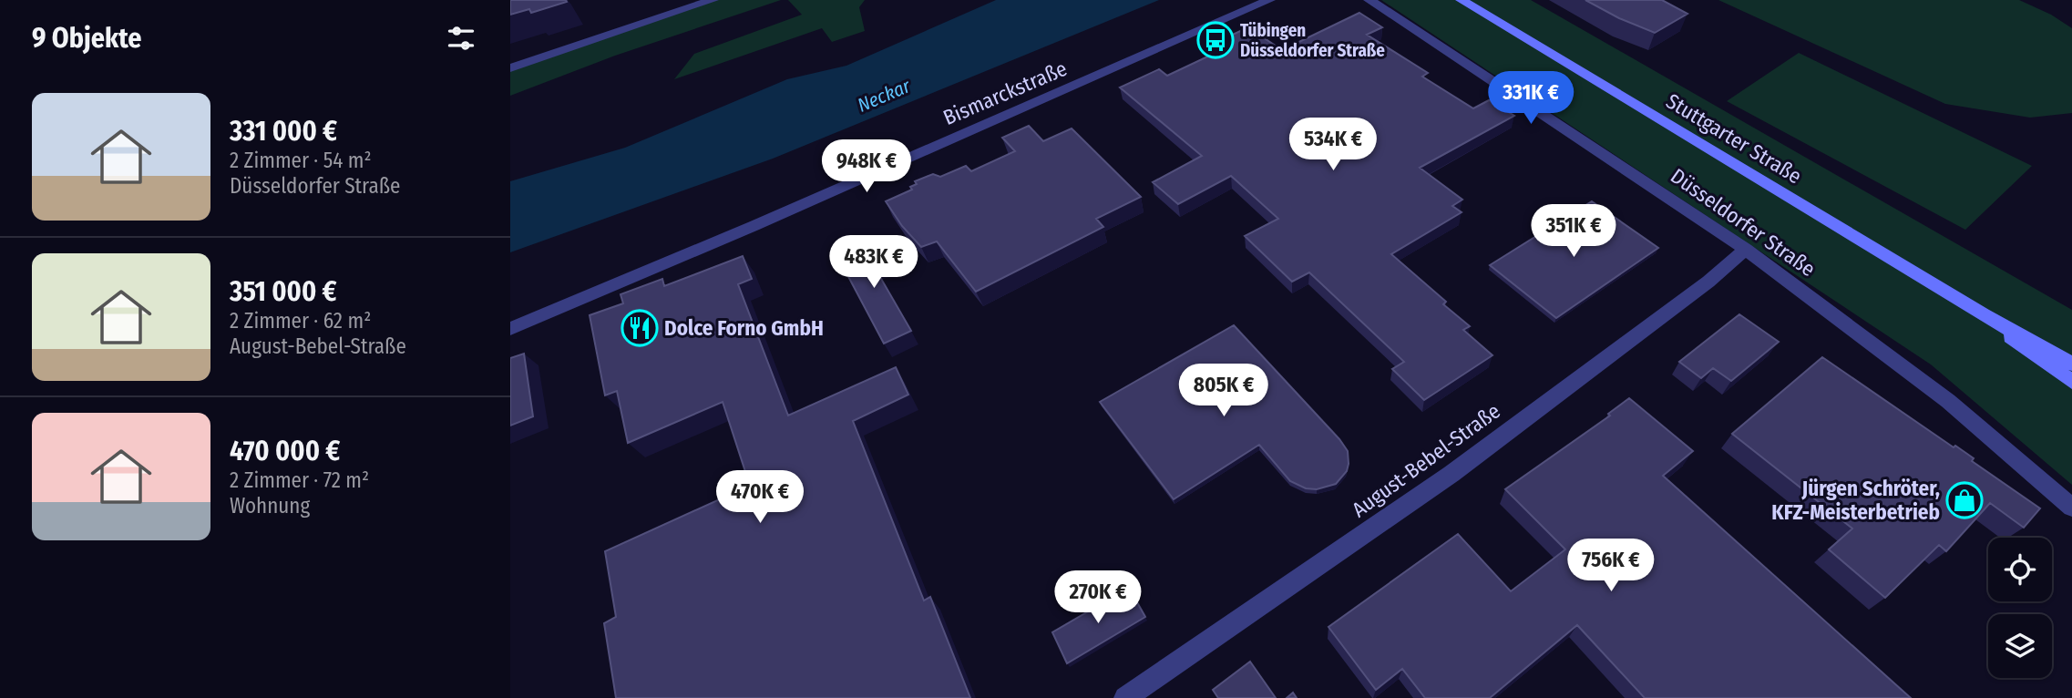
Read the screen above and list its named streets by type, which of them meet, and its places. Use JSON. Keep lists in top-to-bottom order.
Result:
{
  "streets": {
    "main road": ["Stuttgarter Straße"],
    "street": ["Bismarckstraße", "Düsseldorfer Straße", "August-Bebel-Straße"]
  },
  "crossings": [
    ["Düsseldorfer Straße", "August-Bebel-Straße"]
  ],
  "water": ["Neckar"],
  "places": {
    "bus stop": ["Tübingen Düsseldorfer Straße"],
    "restaurant": ["Dolce Forno GmbH"],
    "shop": ["Jürgen Schröter, KFZ-Meisterbetrieb"]
  },
  "page": {
    "heading": "9 Objekte",
    "price": [
      "331K €",
      "534K €",
      "948K €",
      "351K €",
      "483K €",
      "805K €",
      "470K €",
      "756K €",
      "270K €"
    ],
    "list": [
      {
        "name": "331 000 €",
        "note": "2 Zimmer · 54 m² · Düsseldorfer Straße"
      },
      {
        "name": "351 000 €",
        "note": "2 Zimmer · 62 m² · August-Bebel-Straße"
      },
      {
        "name": "470 000 €",
        "note": "2 Zimmer · 72 m² · Wohnung"
      }
    ]
  }
}
